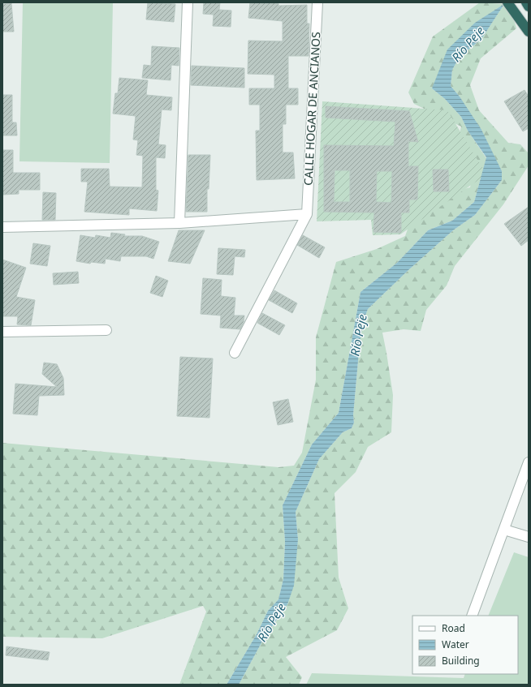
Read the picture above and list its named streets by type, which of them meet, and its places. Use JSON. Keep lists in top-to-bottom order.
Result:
{
  "streets": {
    "street": ["CALLE HOGAR DE ANCIANOS"]
  },
  "water": ["Río Peje"],
  "legend": ["Road", "Water", "Building"]
}
